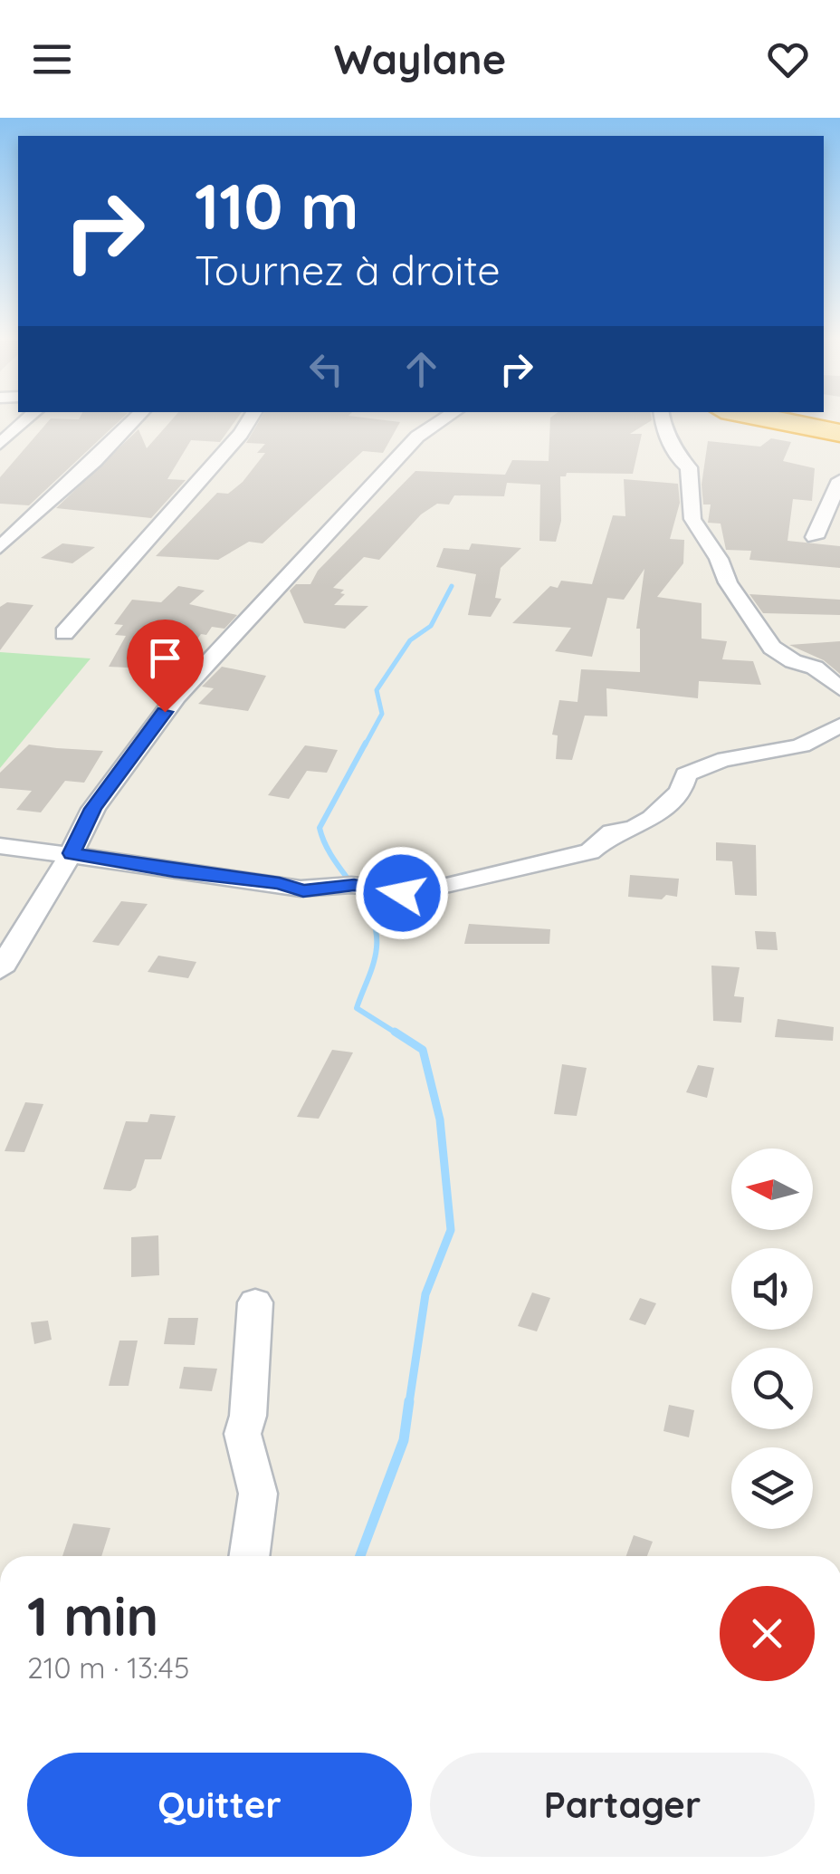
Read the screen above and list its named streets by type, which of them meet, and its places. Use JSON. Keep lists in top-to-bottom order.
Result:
{
  "north": "left",
  "page": {
    "header": "Waylane",
    "turn": ["110 m", "Tournez à droite"],
    "heading": ["1 min", "210 m · 13:45"],
    "buttons": ["Quitter", "Partager"]
  }
}
